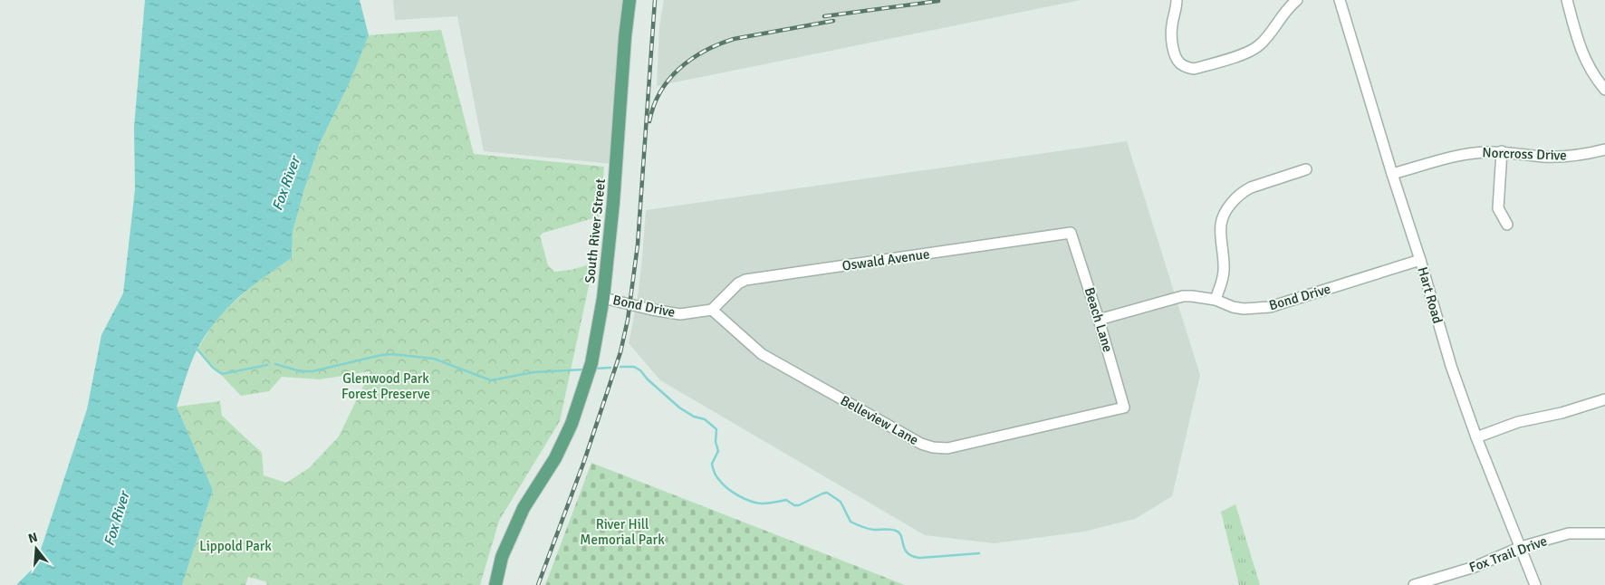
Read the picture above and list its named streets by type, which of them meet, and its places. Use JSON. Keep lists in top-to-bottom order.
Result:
{
  "streets": {
    "main road": ["South River Street"],
    "street": [
      "Norcross Drive",
      "Oswald Avenue",
      "Hart Road",
      "Bond Drive",
      "Beach Lane",
      "Belleview Lane",
      "Fox Trail Drive"
    ]
  },
  "crossings": [
    ["Norcross Drive", "Hart Road"],
    ["South River Street", "Bond Drive"],
    ["Oswald Avenue", "Bond Drive"],
    ["Oswald Avenue", "Beach Lane"],
    ["Oswald Avenue", "Belleview Lane"],
    ["Hart Road", "Bond Drive"],
    ["Hart Road", "Fox Trail Drive"],
    ["Bond Drive", "Beach Lane"],
    ["Bond Drive", "Belleview Lane"],
    ["Beach Lane", "Belleview Lane"]
  ],
  "water": ["Fox River"],
  "parks": ["Glenwood Park Forest Preserve", "River Hill Memorial Park", "Lippold Park"],
  "north": "top"
}
